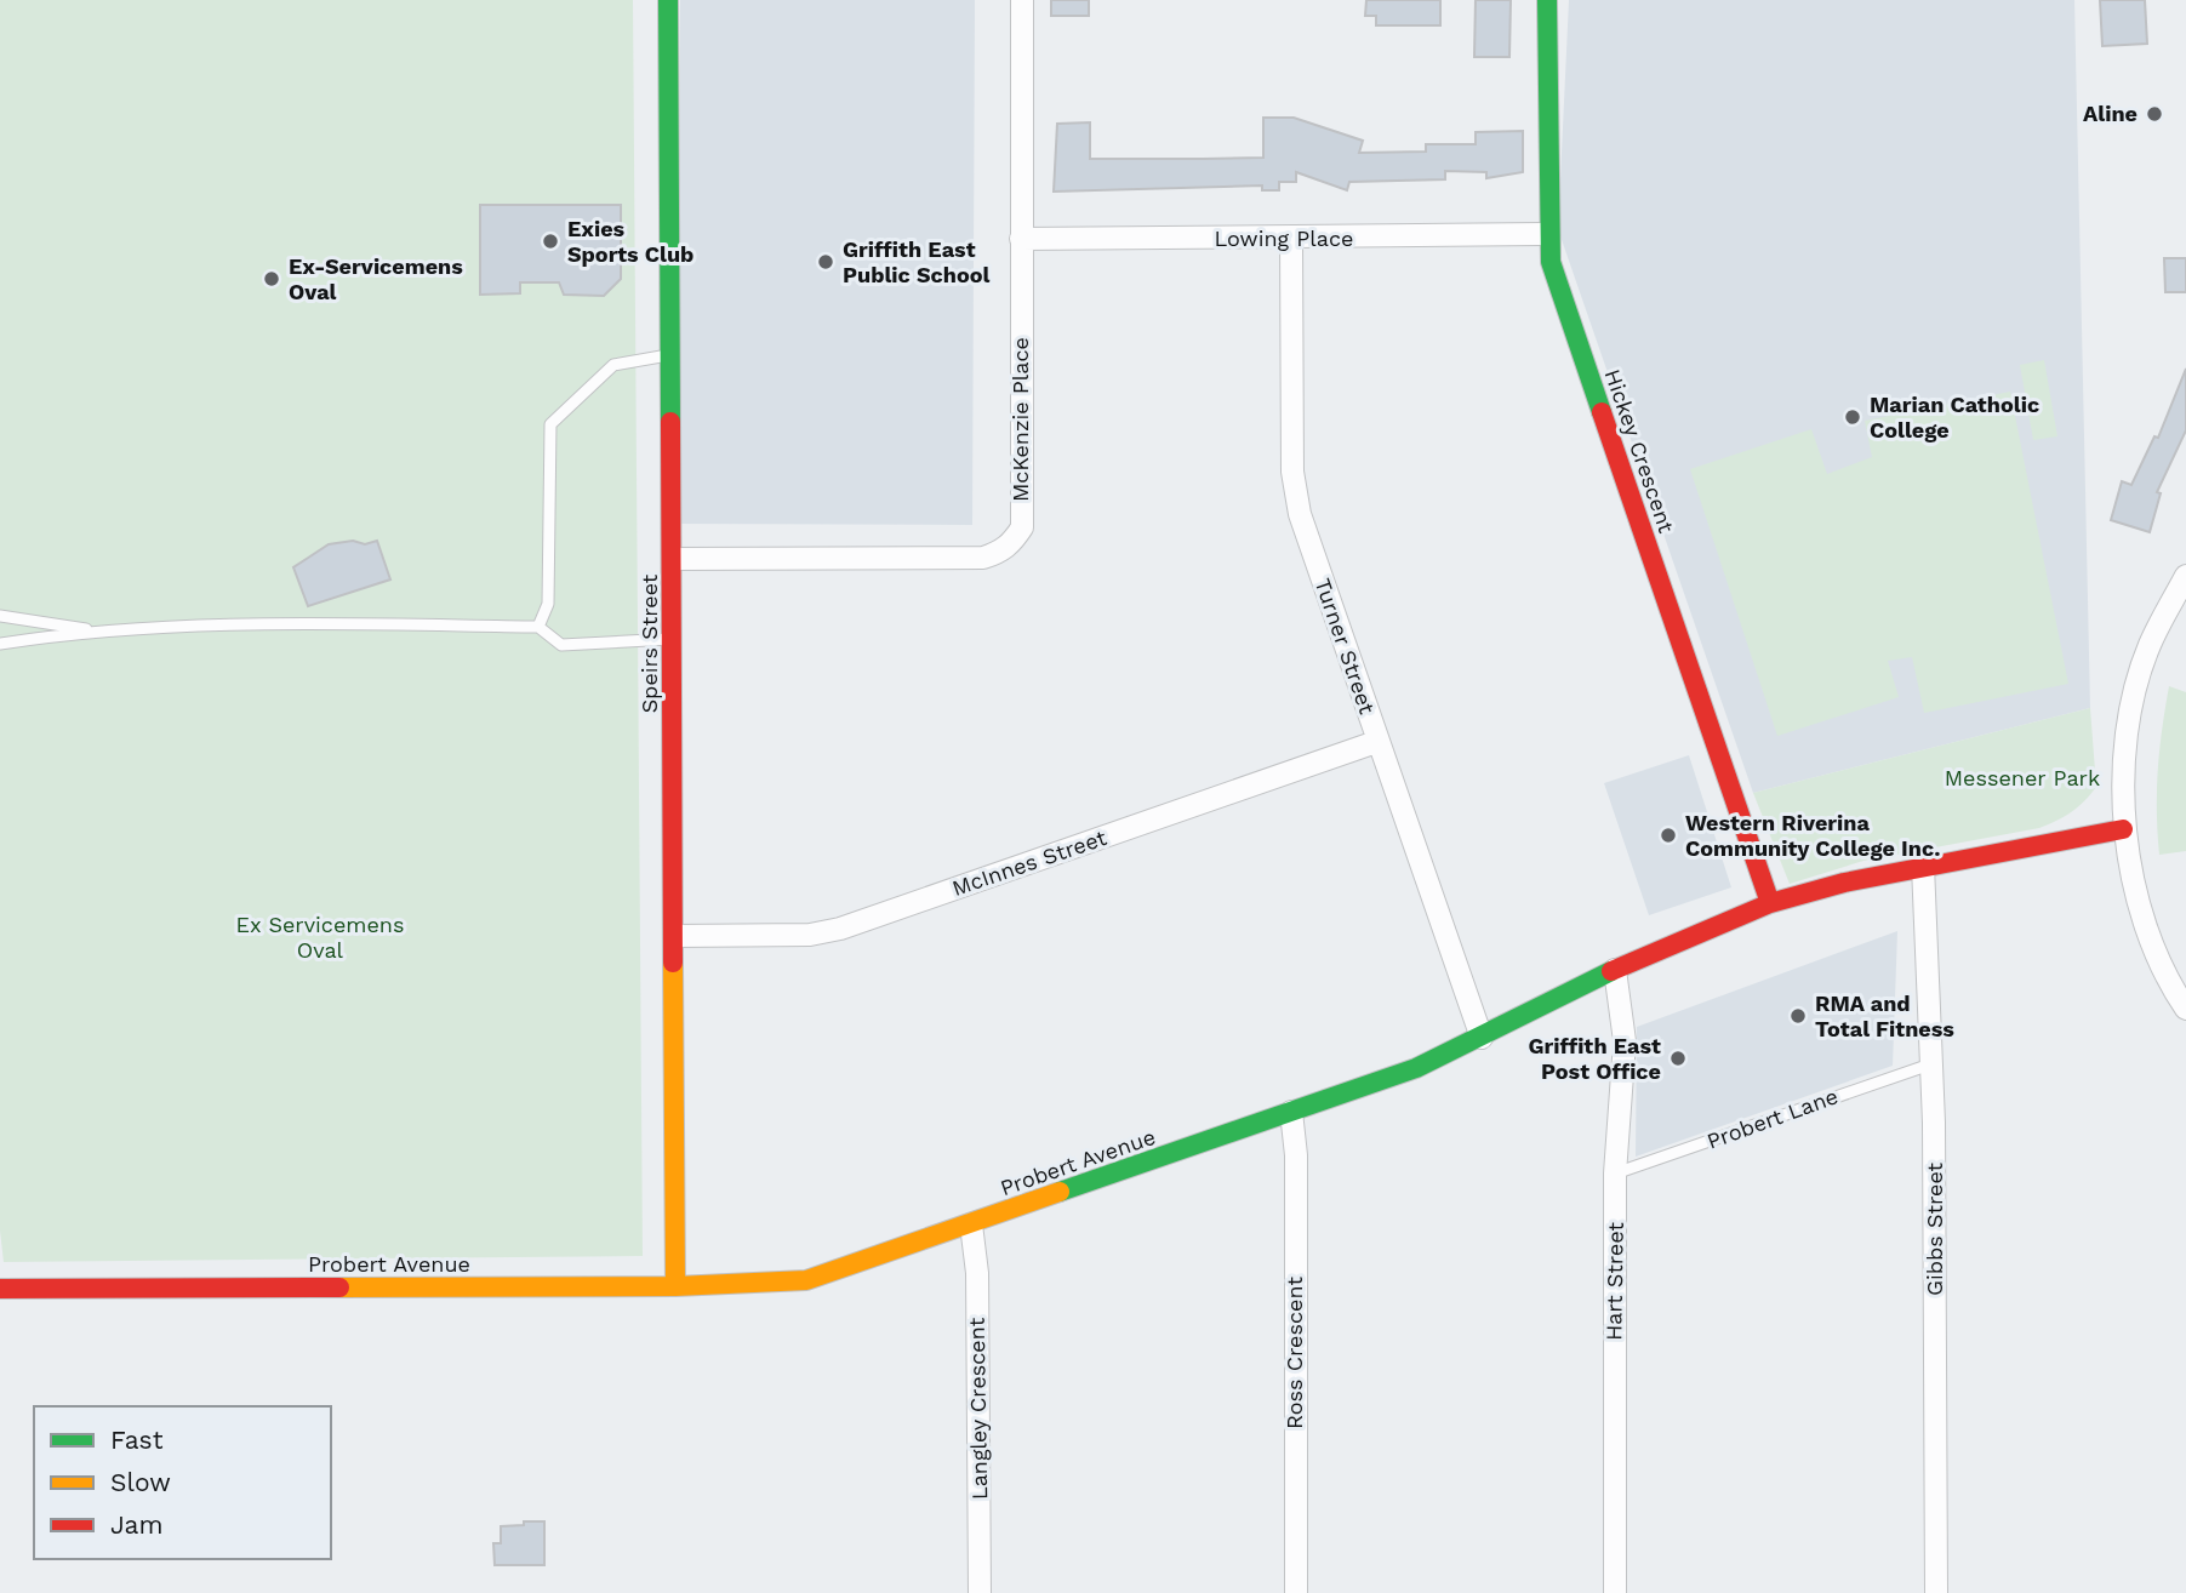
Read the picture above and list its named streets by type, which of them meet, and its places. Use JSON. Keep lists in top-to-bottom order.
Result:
{
  "streets": {
    "street": [
      "Lowing Place",
      "McKenzie Place",
      "Hickey Crescent",
      "Speirs Street",
      "Turner Street",
      "McInnes Street",
      "Probert Avenue",
      "Gibbs Street",
      "Hart Street",
      "Ross Crescent",
      "Langley Crescent"
    ],
    "lane": ["Probert Lane"]
  },
  "crossings": [
    ["Lowing Place", "McKenzie Place"],
    ["Lowing Place", "Hickey Crescent"],
    ["Lowing Place", "Turner Street"],
    ["McKenzie Place", "Speirs Street"],
    ["Hickey Crescent", "Probert Avenue"],
    ["Speirs Street", "McInnes Street"],
    ["Speirs Street", "Probert Avenue"],
    ["Turner Street", "McInnes Street"],
    ["Turner Street", "Probert Avenue"],
    ["Probert Lane", "Gibbs Street"],
    ["Probert Lane", "Hart Street"],
    ["Probert Avenue", "Gibbs Street"],
    ["Probert Avenue", "Hart Street"],
    ["Probert Avenue", "Ross Crescent"],
    ["Probert Avenue", "Langley Crescent"]
  ],
  "parks": ["Messener Park", "Ex Servicemens Oval"],
  "places": [
    "Aline",
    "Exies Sports Club",
    "Griffith East Public School",
    "Ex-Servicemens Oval",
    "Marian Catholic College",
    "Western Riverina Community College Inc.",
    "RMA and Total Fitness",
    "Griffith East Post Office"
  ],
  "legend": ["Fast", "Slow", "Jam"]
}
